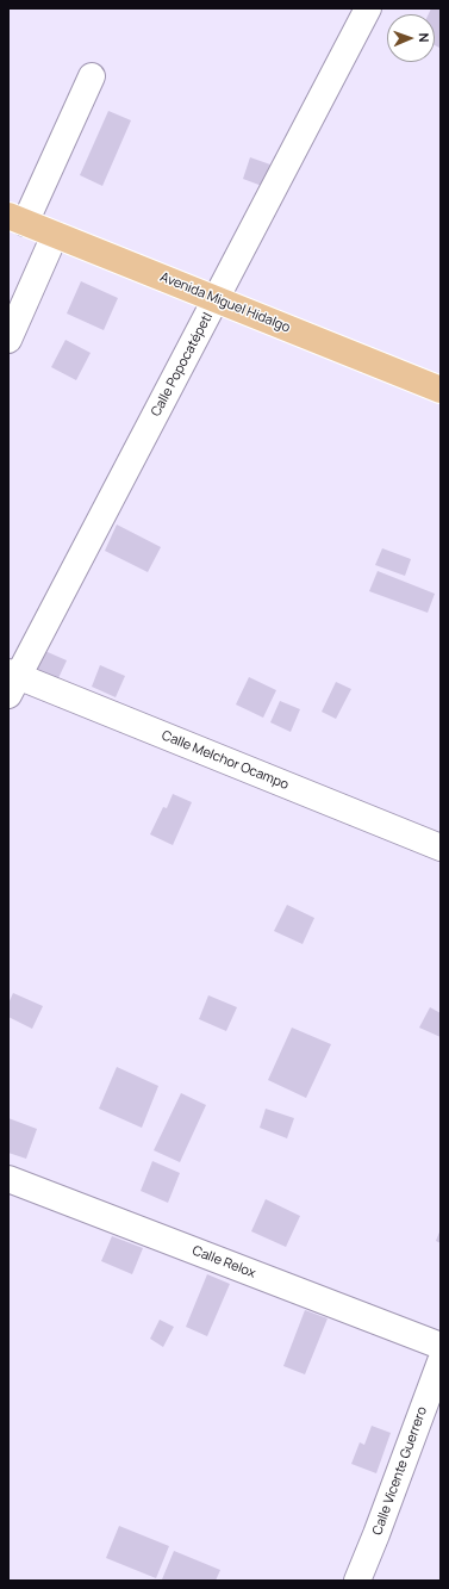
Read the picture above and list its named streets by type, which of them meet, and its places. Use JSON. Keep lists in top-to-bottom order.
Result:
{
  "streets": {
    "main road": ["Avenida Miguel Hidalgo"],
    "street": [
      "Calle Popocatépetl",
      "Calle Melchor Ocampo",
      "Calle Relox",
      "Calle Vicente Guerrero"
    ]
  },
  "crossings": [
    ["Avenida Miguel Hidalgo", "Calle Popocatépetl"],
    ["Calle Popocatépetl", "Calle Melchor Ocampo"]
  ],
  "north": "right"
}
